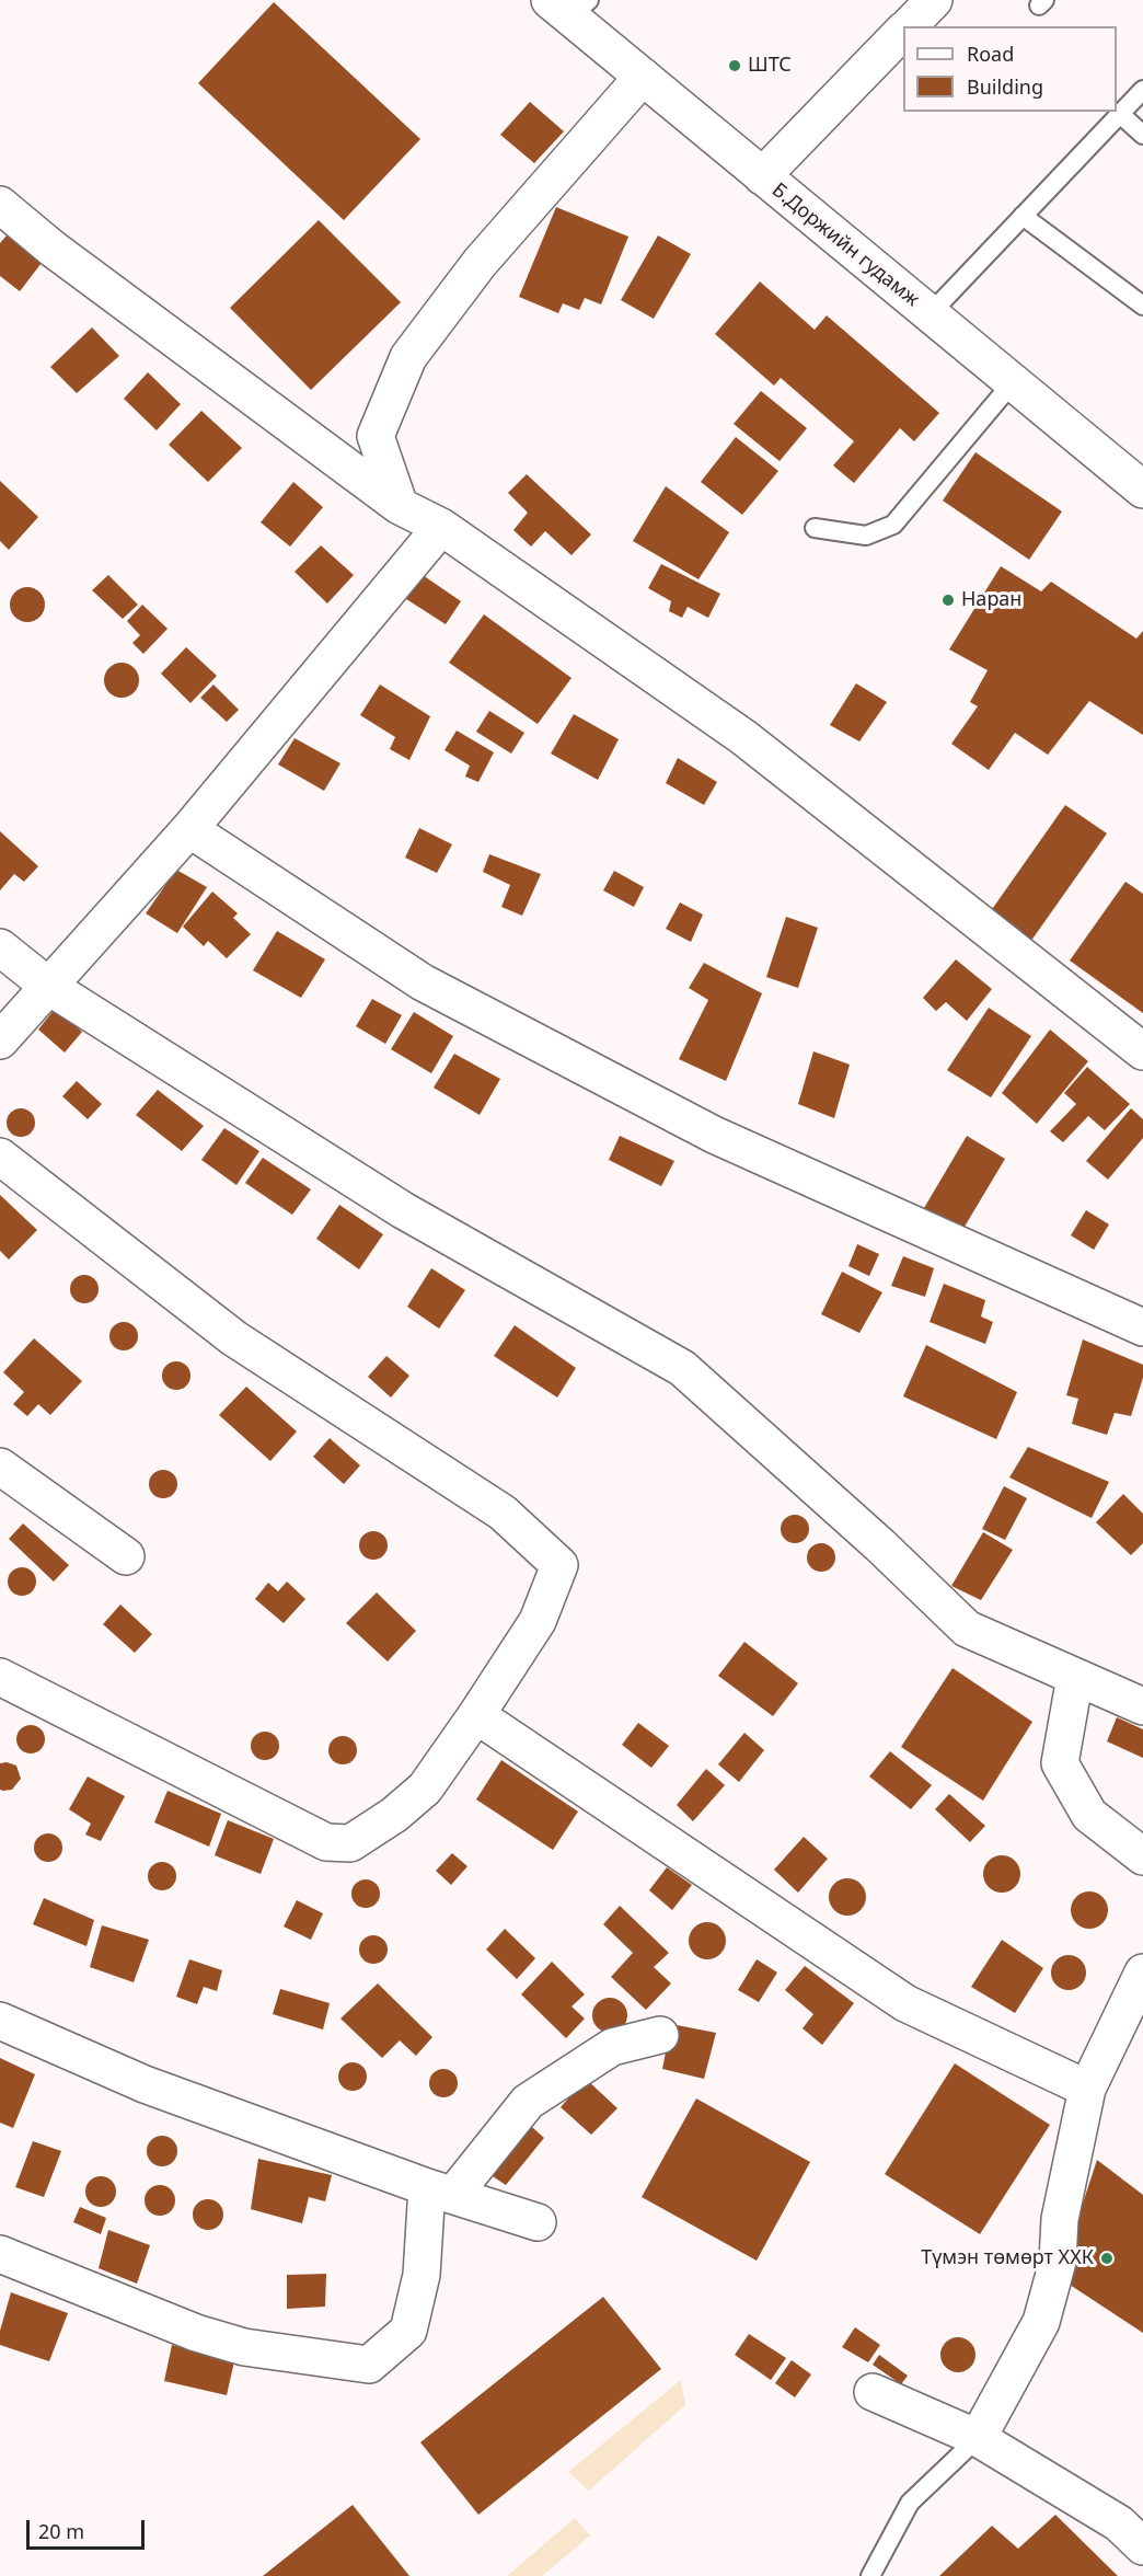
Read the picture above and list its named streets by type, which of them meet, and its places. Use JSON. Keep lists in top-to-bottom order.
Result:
{
  "streets": {
    "street": ["Б.Доржийн гудамж"]
  },
  "places": ["ШТС", "Наран", "Түмэн төмөрт ХХК"],
  "legend": ["Road", "Building"],
  "scale_bar": "20 m"
}
